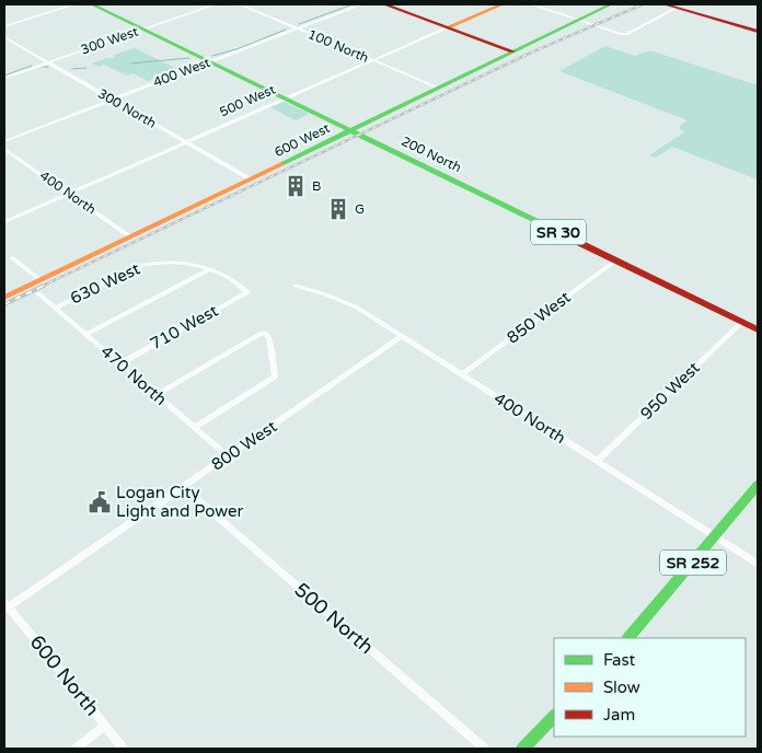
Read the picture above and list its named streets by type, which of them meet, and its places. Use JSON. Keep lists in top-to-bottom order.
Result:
{
  "streets": {
    "main road": [
      "500 West",
      "600 West",
      "200 North",
      "SR 30",
      "SR 252"
    ],
    "street": [
      "300 West",
      "100 North",
      "400 West",
      "300 North",
      "400 North",
      "630 West",
      "850 West",
      "710 West",
      "470 North",
      "950 West",
      "800 West",
      "500 North",
      "600 North"
    ]
  },
  "crossings": [
    ["300 West", "300 North"],
    ["300 West", "200 North"],
    ["100 North", "400 West"],
    ["100 North", "500 West"],
    ["100 North", "600 West"],
    ["400 West", "300 North"],
    ["400 West", "200 North"],
    ["500 West", "300 North"],
    ["500 West", "200 North"],
    ["500 West", "400 North"],
    ["300 North", "600 West"],
    ["600 West", "200 North"],
    ["600 West", "400 North"],
    ["200 North", "850 West"],
    ["200 North", "950 West"],
    ["400 North", "850 West"],
    ["400 North", "950 West"],
    ["400 North", "800 West"],
    ["400 North", "SR 252"],
    ["630 West", "710 West"],
    ["630 West", "470 North"],
    ["710 West", "470 North"],
    ["470 North", "800 West"],
    ["800 West", "500 North"],
    ["800 West", "600 North"]
  ],
  "places": {
    "building": ["B", "G"],
    "public building": ["Logan City Light and Power"]
  },
  "legend": ["Fast", "Slow", "Jam"]
}
